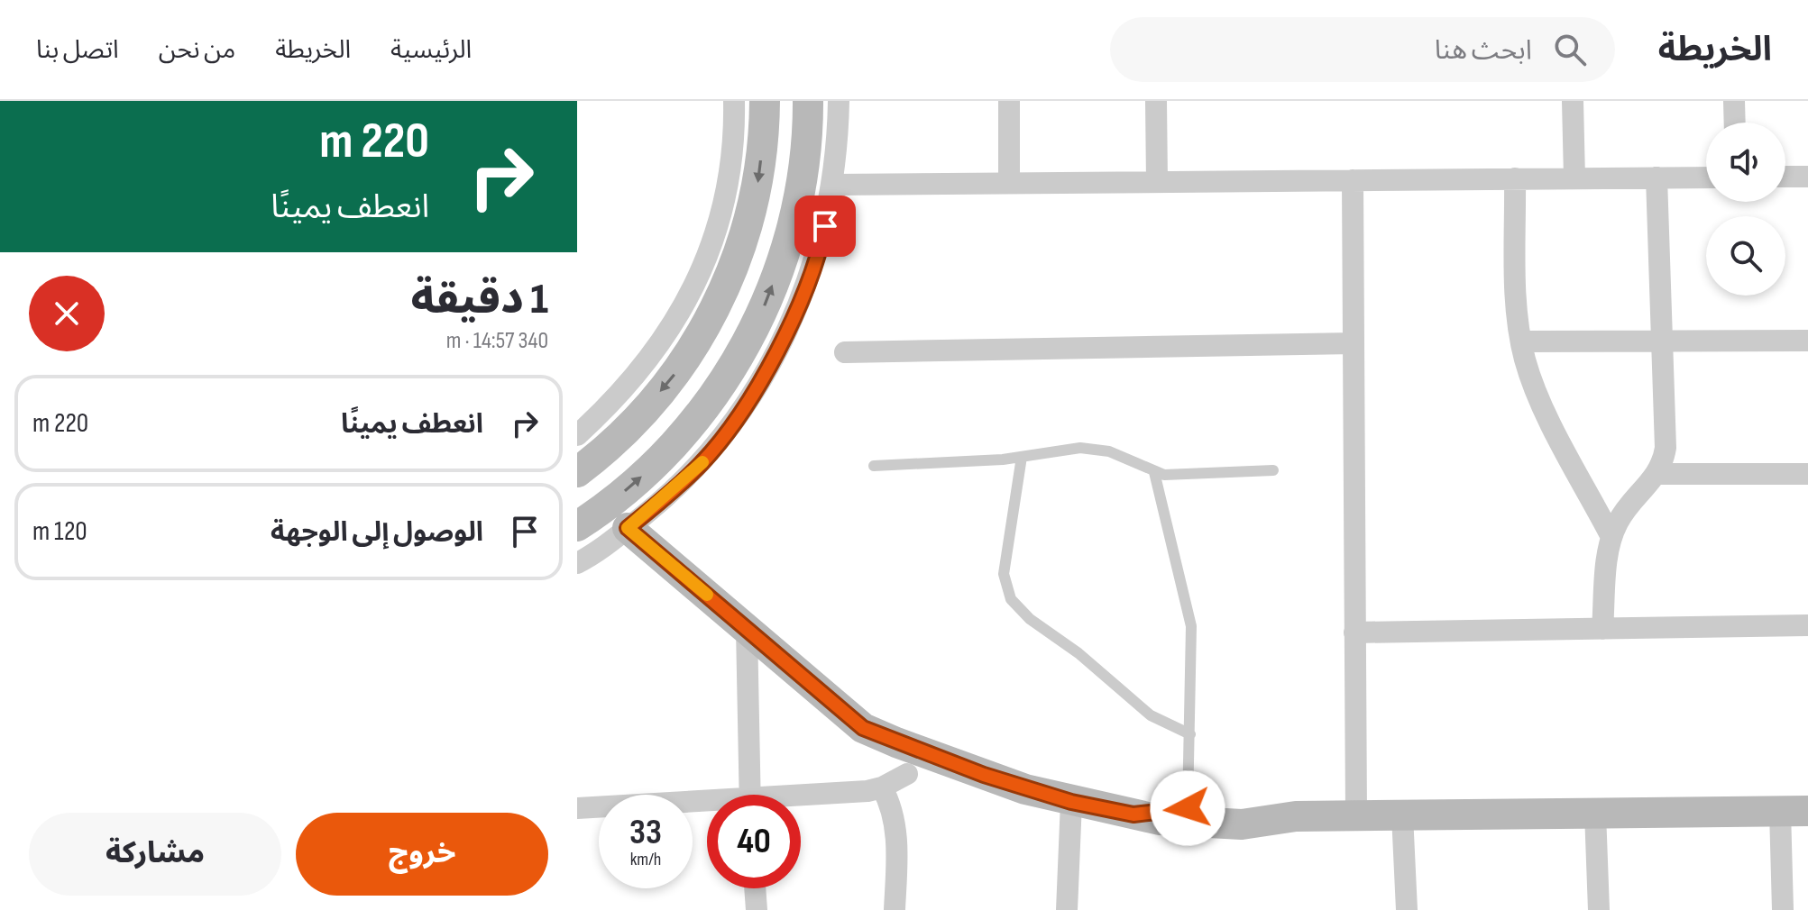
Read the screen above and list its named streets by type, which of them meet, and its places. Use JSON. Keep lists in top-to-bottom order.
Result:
{
  "page": {
    "header": "الخريطة",
    "search": "ابحث هنا",
    "nav": [
      "الرئيسية",
      "الخريطة",
      "من نحن",
      "اتصل بنا"
    ],
    "turn": ["220 m", "انعطف يمينًا"],
    "heading": ["1 دقيقة", "340 m · 14:57"],
    "list": [
      {
        "name": "انعطف يمينًا",
        "value": "220 m"
      },
      {
        "name": "الوصول إلى الوجهة",
        "value": "120 m"
      }
    ],
    "speed": "33 km/h",
    "limit": "40",
    "buttons": ["خروج", "مشاركة"]
  }
}
